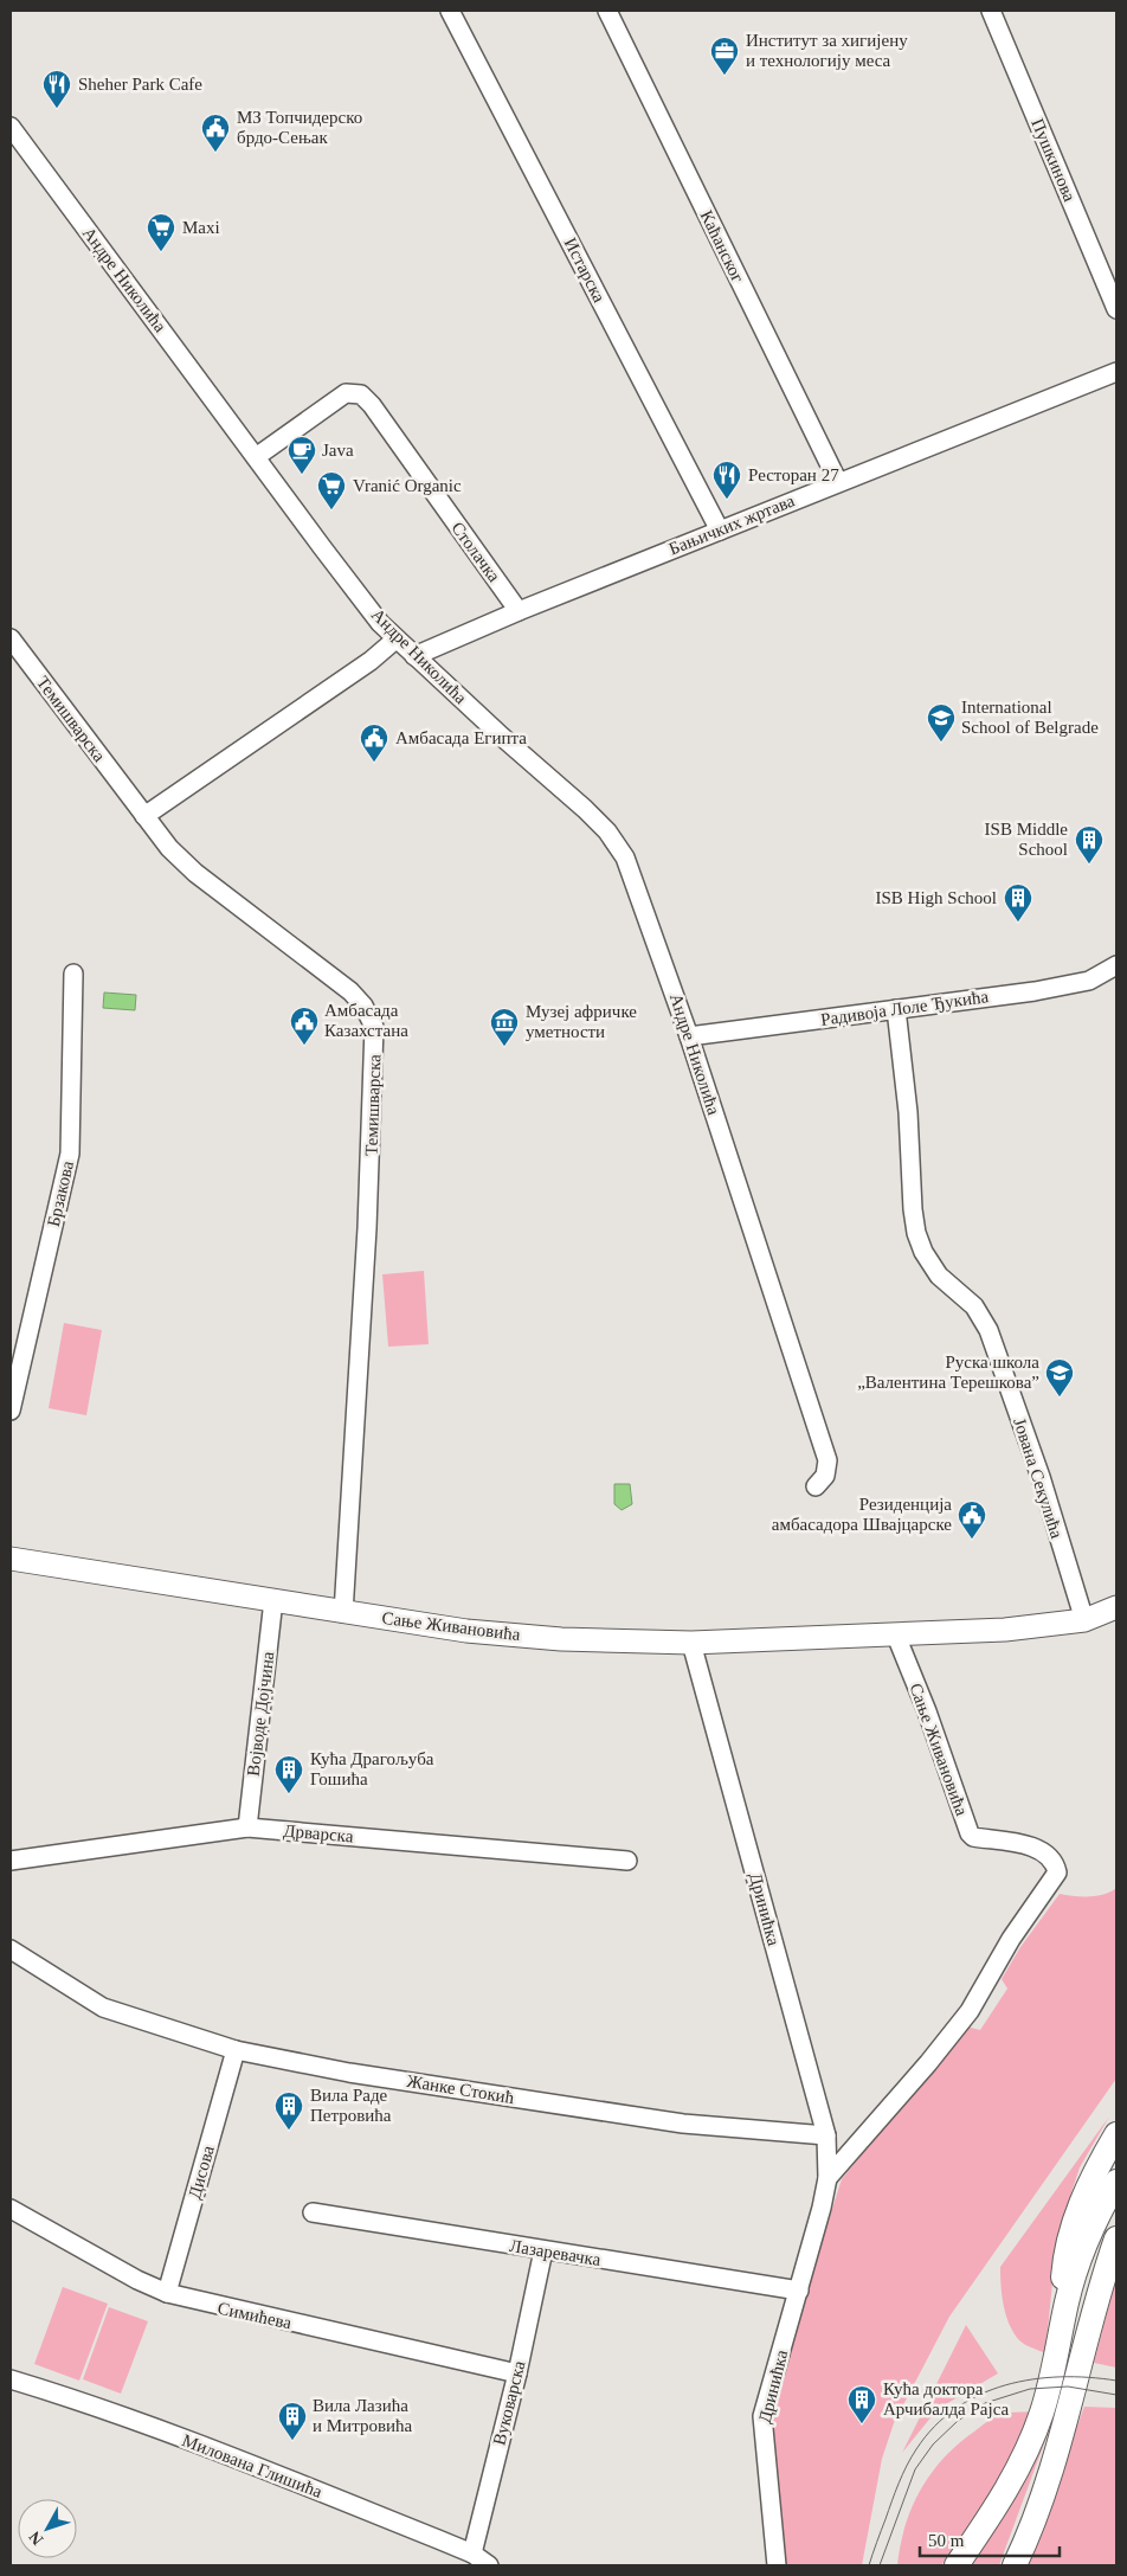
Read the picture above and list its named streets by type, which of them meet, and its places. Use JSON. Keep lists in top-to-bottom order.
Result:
{
  "streets": {
    "street": [
      "Пушкинова",
      "Каћанског",
      "Истарска",
      "Андре Николића",
      "Бањичких жртава",
      "Столачка",
      "Темишварска",
      "Радивоја Лоле Ђукића",
      "Брзакова",
      "Јована Секулића",
      "Сање Живановића",
      "Војводе Дојчина",
      "Дрварска",
      "Дринићка",
      "Жанке Стокић",
      "Дисова",
      "Лазаревачка",
      "Симићева",
      "Вуковарска",
      "Милована Глишића"
    ]
  },
  "crossings": [
    ["Каћанског", "Бањичких жртава"],
    ["Истарска", "Бањичких жртава"],
    ["Андре Николића", "Бањичких жртава"],
    ["Андре Николића", "Столачка"],
    ["Андре Николића", "Радивоја Лоле Ђукића"],
    ["Бањичких жртава", "Столачка"],
    ["Темишварска", "Сање Живановића"],
    ["Радивоја Лоле Ђукића", "Јована Секулића"],
    ["Јована Секулића", "Сање Живановића"],
    ["Сање Живановића", "Војводе Дојчина"],
    ["Сање Живановића", "Дринићка"],
    ["Војводе Дојчина", "Дрварска"],
    ["Дринићка", "Жанке Стокић"],
    ["Дринићка", "Лазаревачка"],
    ["Жанке Стокић", "Дисова"],
    ["Дисова", "Симићева"],
    ["Лазаревачка", "Вуковарска"],
    ["Симићева", "Вуковарска"],
    ["Вуковарска", "Милована Глишића"]
  ],
  "places": {
    "office": ["Институт за хигијену и технологију меса"],
    "restaurant": ["Sheher Park Cafe", "Ресторан 27"],
    "public building": [
      "МЗ Топчидерско брдо-Сењак",
      "Амбасада Египта",
      "Амбасада Казахстана",
      "Резиденција амбасадора Швајцарске"
    ],
    "supermarket": ["Maxi", "Vranić Organic"],
    "cafe": ["Java"],
    "school or university": ["International School of Belgrade", "Руска школа „Валентина Терешкова”"],
    "building": [
      "ISB Middle School",
      "ISB High School",
      "Кућа Драгољуба Гошића",
      "Вила Раде Петровића",
      "Кућа доктора Арчибалда Рајса",
      "Вила Лазића и Митровића"
    ],
    "museum": ["Музеј афричке уметности"]
  },
  "scale_bar": "50 m",
  "north": "bottom left"
}
